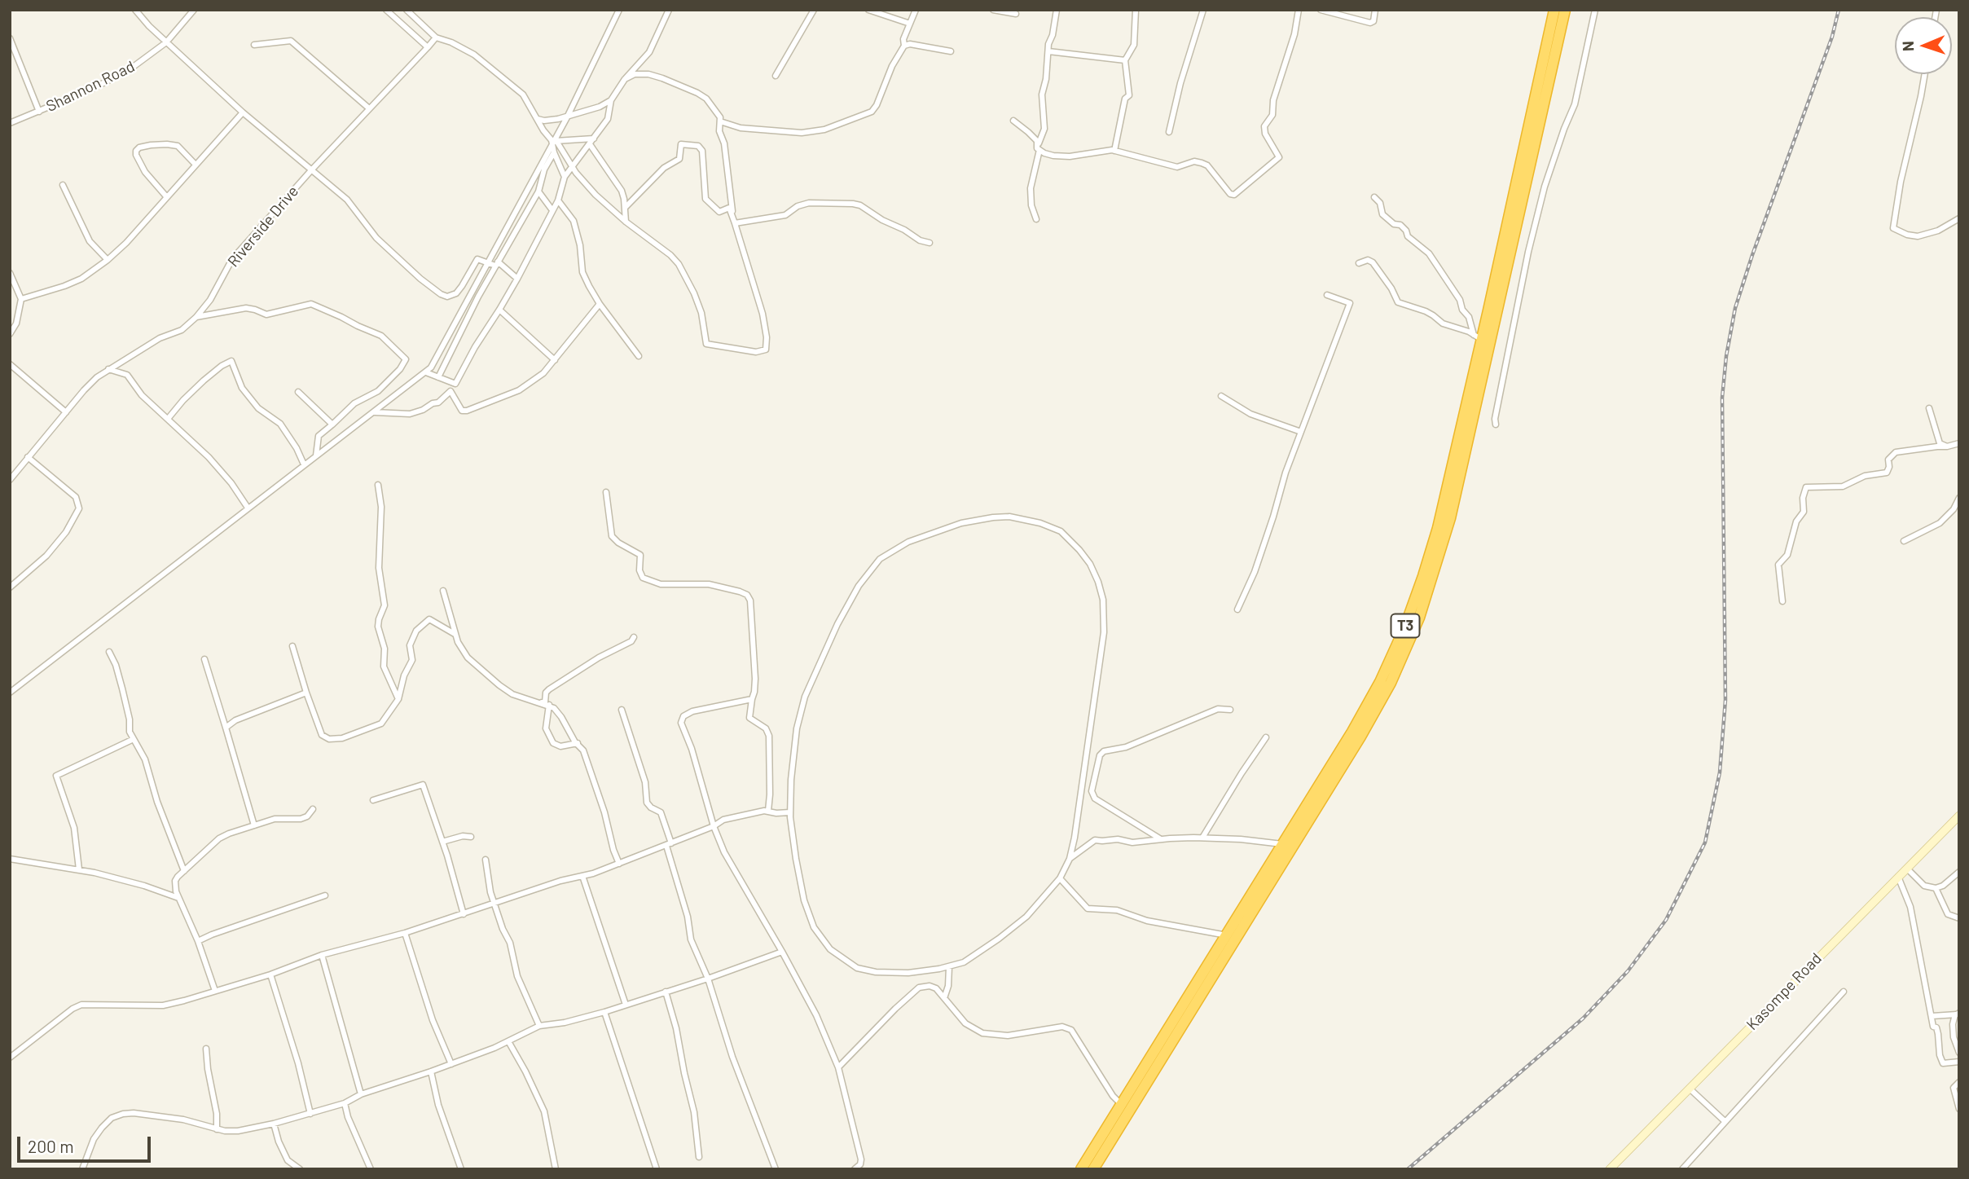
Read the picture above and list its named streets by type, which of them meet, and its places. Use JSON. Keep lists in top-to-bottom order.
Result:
{
  "streets": {
    "highway": ["T3"],
    "street": ["Shannon Road", "Riverside Drive", "Kasompe Road"]
  },
  "scale_bar": "200 m",
  "north": "left"
}
